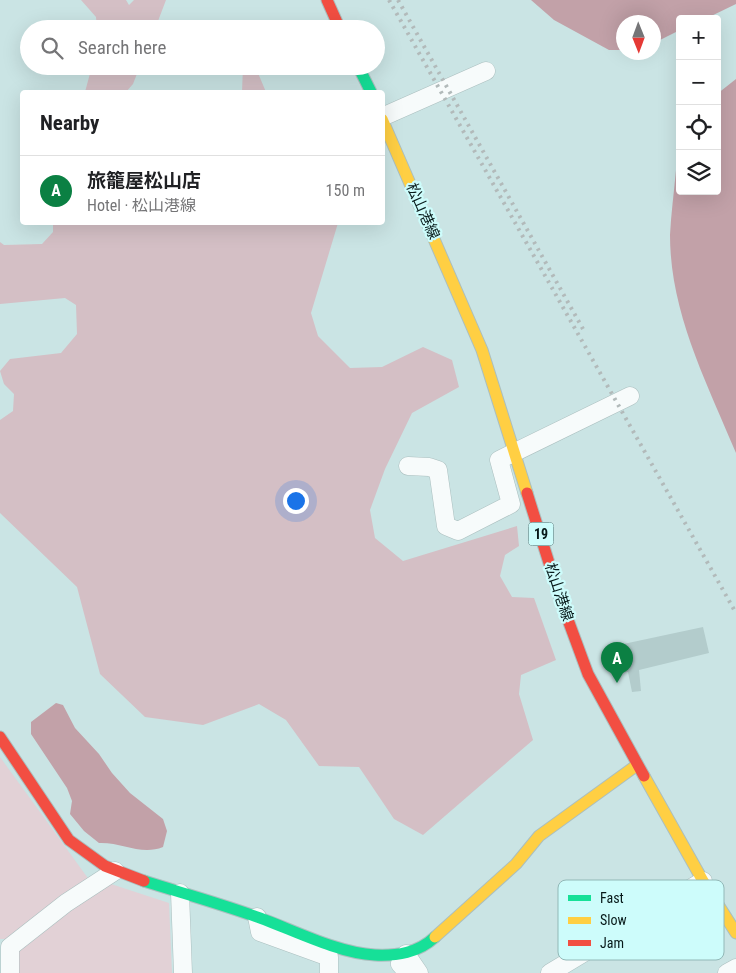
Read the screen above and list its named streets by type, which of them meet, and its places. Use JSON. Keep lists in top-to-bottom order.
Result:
{
  "streets": {
    "main road": ["松山港線", "19"]
  },
  "legend": ["Fast", "Slow", "Jam"],
  "north": "bottom",
  "page": {
    "map_buttons": ["+", "−"],
    "search": "Search here",
    "heading": "Nearby",
    "list": [
      {
        "mark": "A",
        "name": "旅籠屋松山店",
        "note": "Hotel · 松山港線",
        "value": "150 m"
      }
    ],
    "pins": "A"
  }
}
